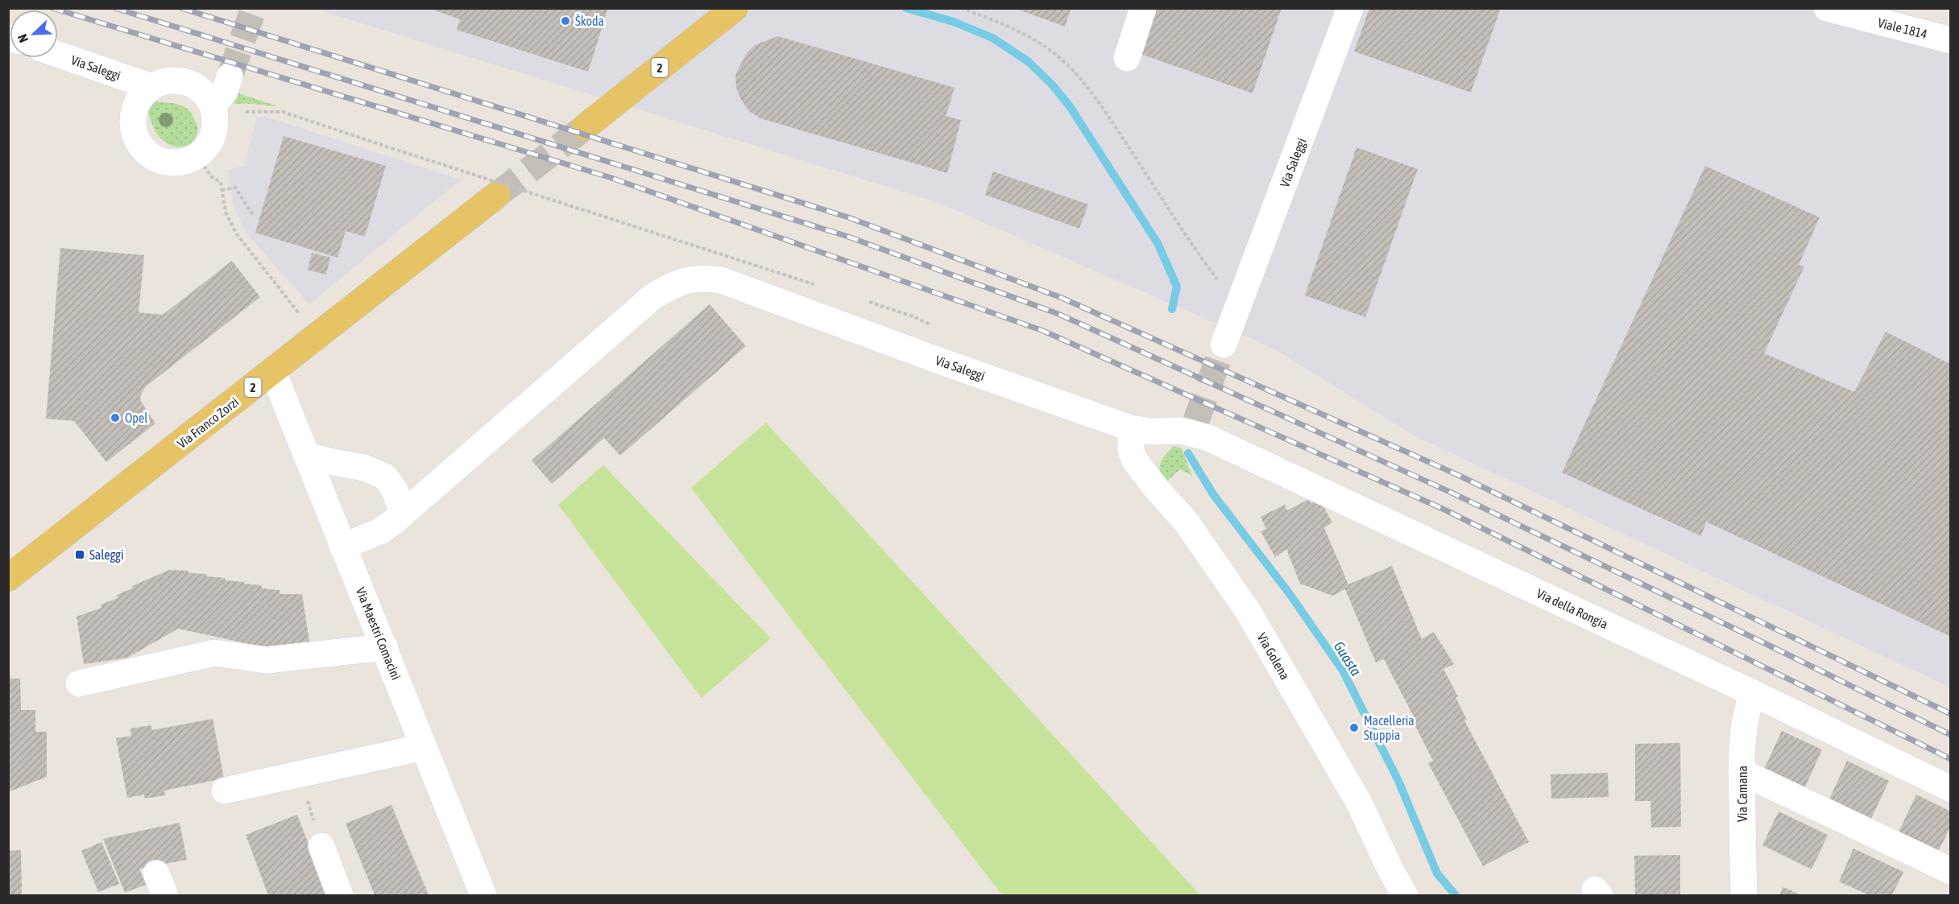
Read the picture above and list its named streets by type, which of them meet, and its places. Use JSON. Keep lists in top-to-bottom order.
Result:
{
  "streets": {
    "main road": ["2", "Via Franco Zorzi"],
    "street": [
      "Viale 1814",
      "Via Saleggi",
      "Via della Rongia",
      "Via Maestri Comacini",
      "Via Golena",
      "Via Camana"
    ]
  },
  "crossings": [
    ["Via Saleggi", "Via della Rongia"],
    ["Via Saleggi", "Via Maestri Comacini"],
    ["Via Saleggi", "Via Golena"],
    ["Via Franco Zorzi", "Via Maestri Comacini"],
    ["Via della Rongia", "Via Camana"]
  ],
  "water": ["Guasta"],
  "places": {
    "other": ["Škoda", "Opel", "Macelleria Stuppia"],
    "transit": ["Saleggi"]
  },
  "north": "bottom left"
}
